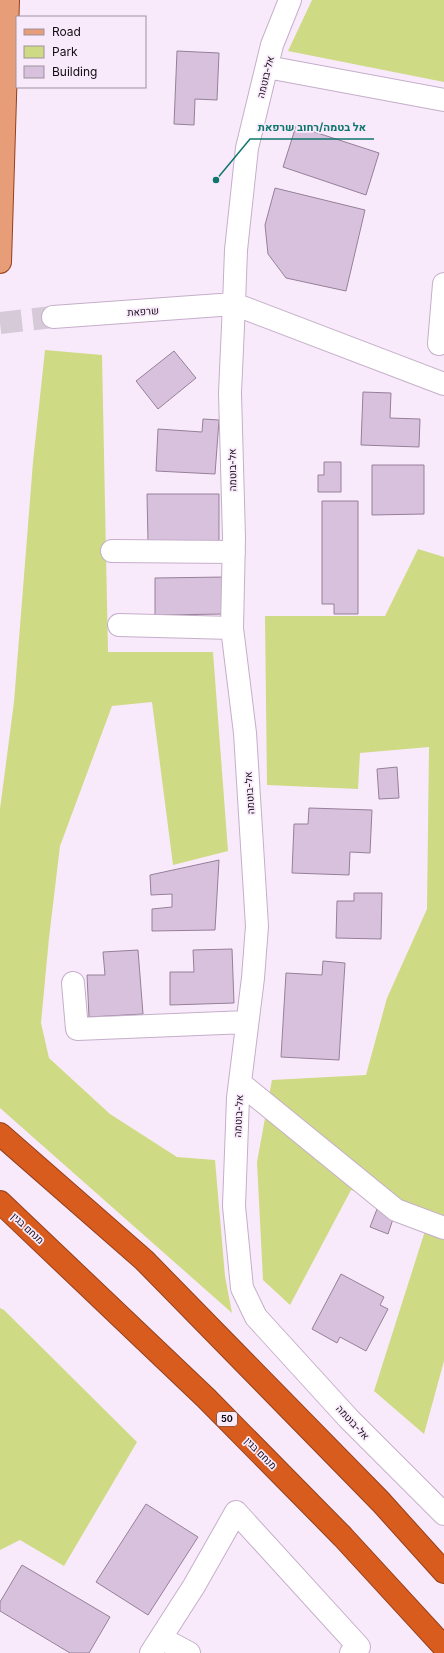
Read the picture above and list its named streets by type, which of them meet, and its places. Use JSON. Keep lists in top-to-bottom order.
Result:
{
  "streets": {
    "highway": ["מנחם בגין", "50"],
    "street": ["אל-בוטמה", "שרפאת"]
  },
  "crossings": [
    ["אל-בוטמה", "שרפאת"]
  ],
  "places": ["אל בטמה/רחוב שרפאת"],
  "legend": ["Road", "Park", "Building"]
}
